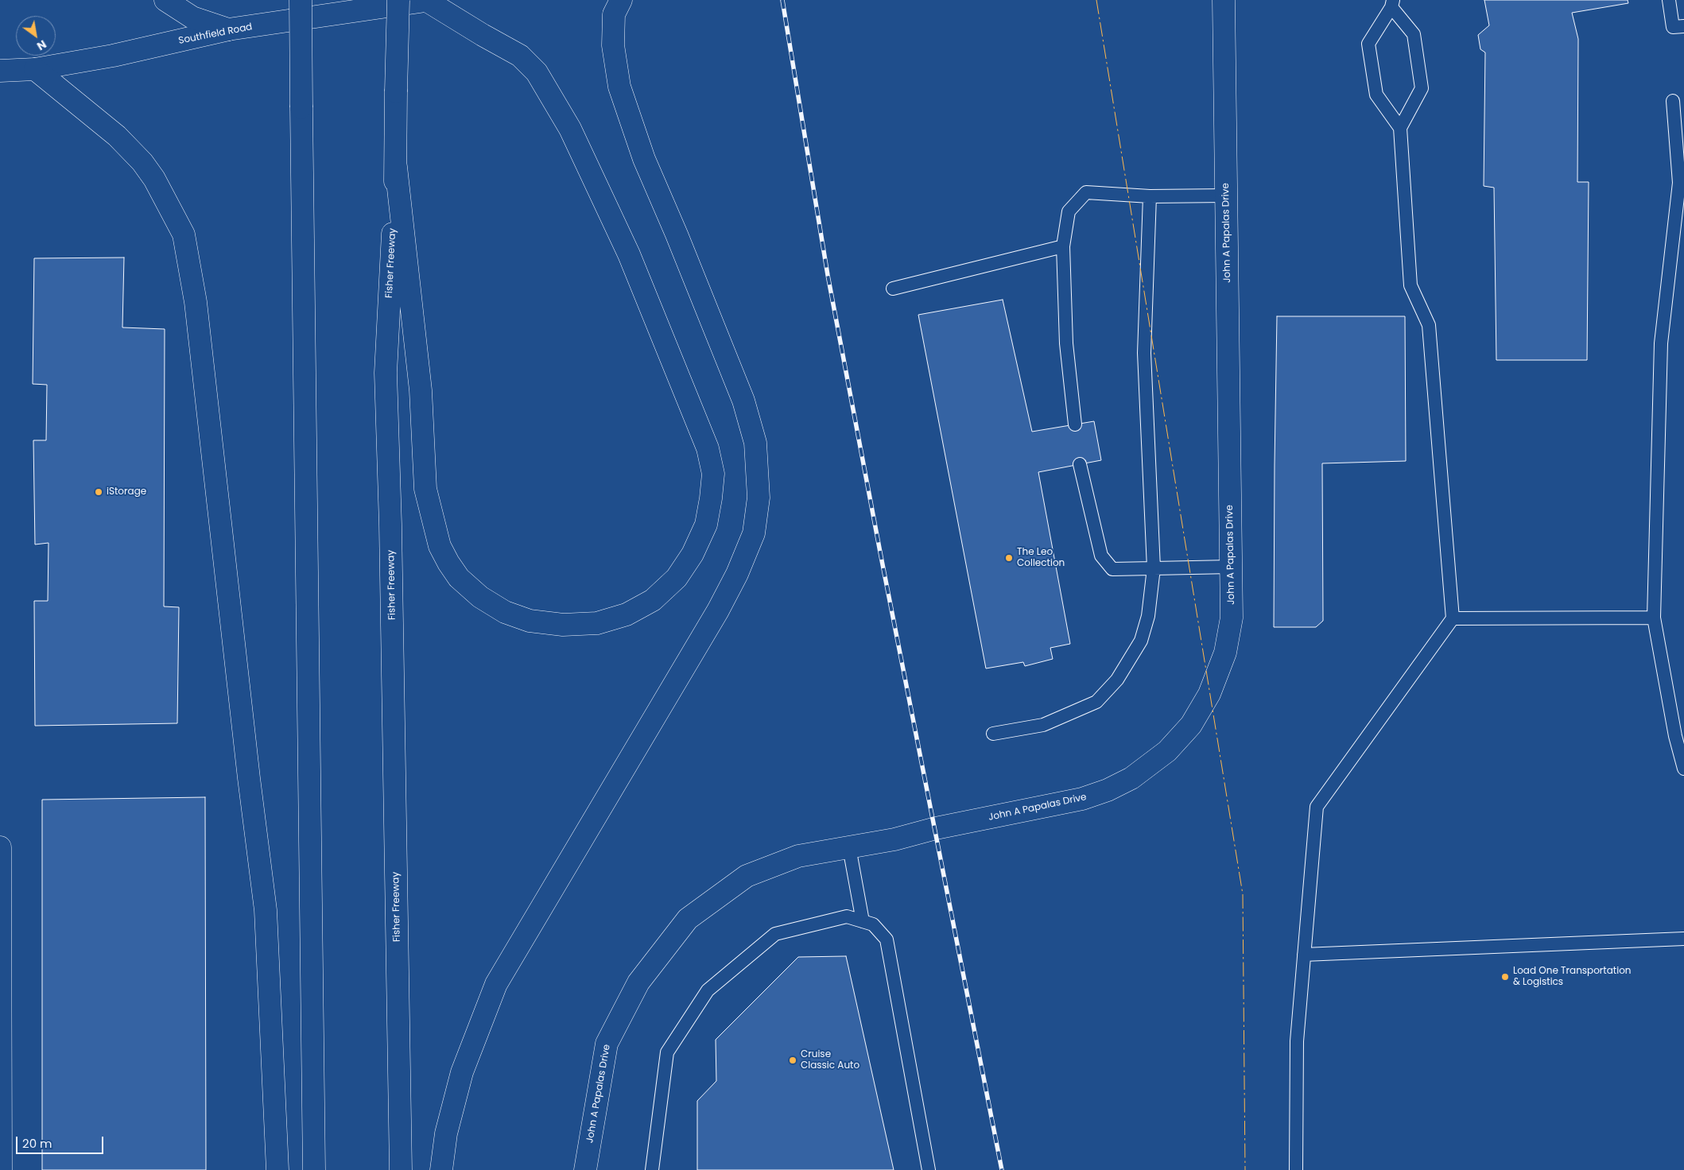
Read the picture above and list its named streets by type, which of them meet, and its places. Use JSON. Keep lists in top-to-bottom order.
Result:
{
  "streets": {
    "main road": ["Southfield Road", "John A Papalas Drive", "Fisher Freeway"]
  },
  "places": [
    "iStorage",
    "The Leo Collection",
    "Load One Transportation & Logistics",
    "Cruise Classic Auto"
  ],
  "scale_bar": "20 m",
  "north": "bottom right"
}
